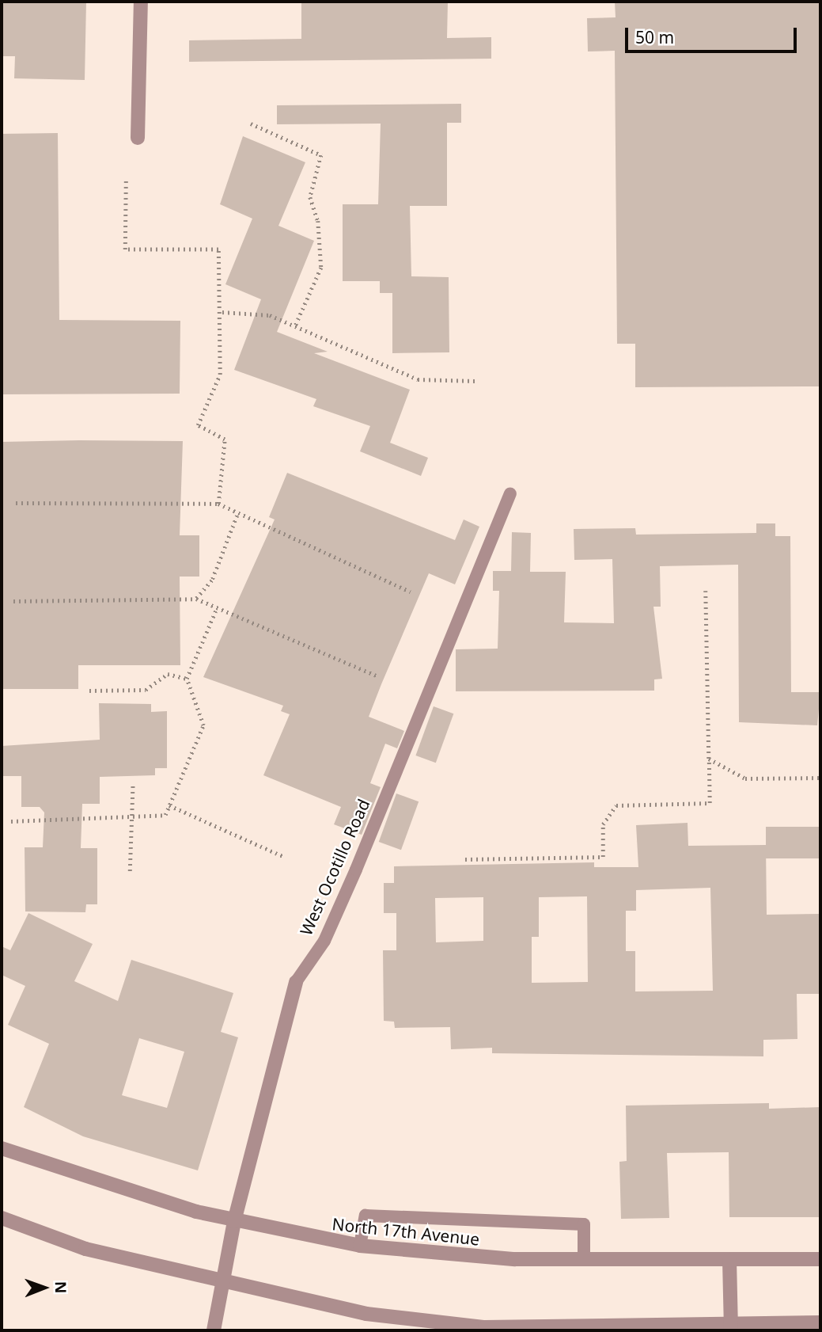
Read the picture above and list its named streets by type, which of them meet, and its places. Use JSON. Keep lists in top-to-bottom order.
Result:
{
  "streets": {
    "street": ["West Ocotillo Road", "North 17th Avenue"]
  },
  "crossings": [
    ["West Ocotillo Road", "North 17th Avenue"]
  ],
  "scale_bar": "50 m",
  "north": "right"
}
